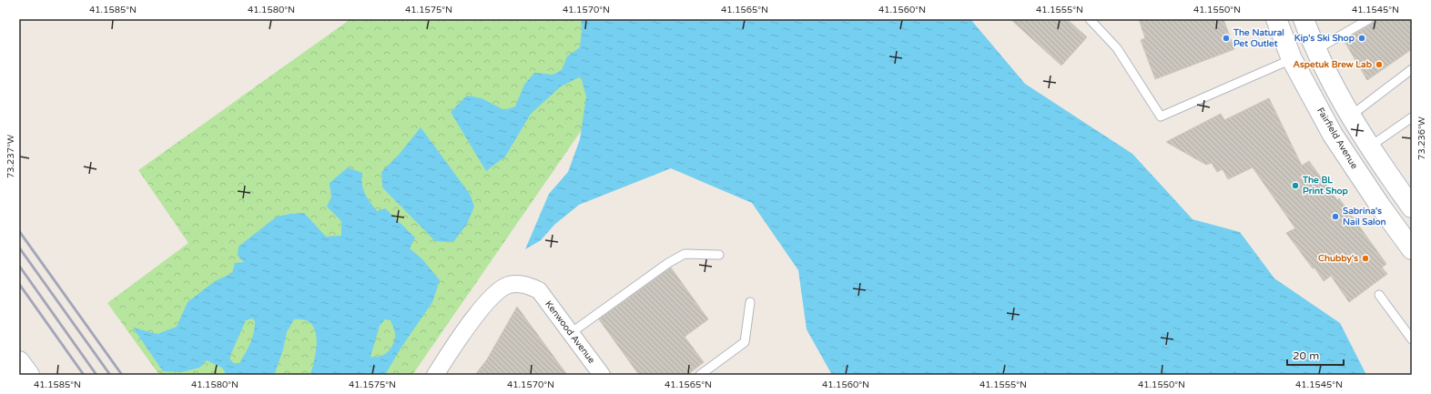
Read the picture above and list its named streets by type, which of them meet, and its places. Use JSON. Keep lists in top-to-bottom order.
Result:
{
  "streets": {
    "main road": ["Fairfield Avenue"],
    "street": ["Kenwood Avenue"]
  },
  "places": [
    "The Natural Pet Outlet",
    "Kip's Ski Shop",
    "Aspetuk Brew Lab",
    "The BL Print Shop",
    "Sabrina's Nail Salon",
    "Chubby's"
  ],
  "scale_bar": "20 m",
  "coordinates": [
    "41.1585°N",
    "41.1580°N",
    "41.1575°N",
    "41.1570°N",
    "41.1565°N",
    "41.1560°N",
    "41.1555°N",
    "41.1550°N",
    "41.1545°N",
    "73.236°W",
    "73.237°W"
  ]
}
